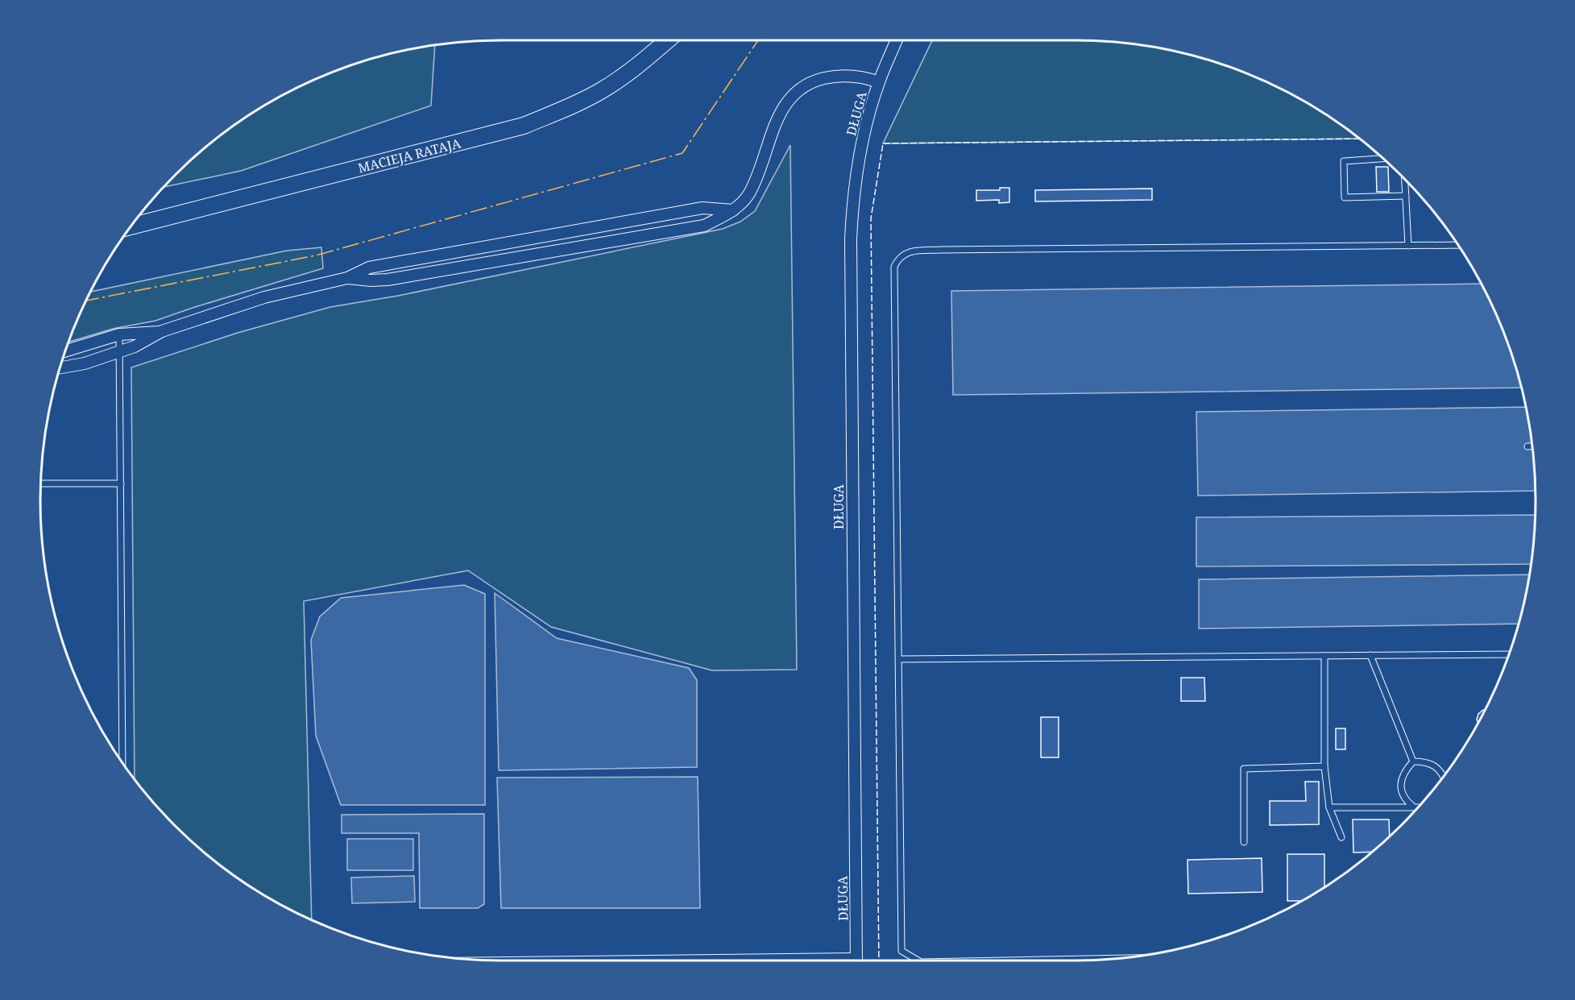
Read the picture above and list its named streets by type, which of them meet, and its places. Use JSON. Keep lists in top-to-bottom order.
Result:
{
  "streets": {
    "main road": ["MACIEJA RATAJA"],
    "street": ["DŁUGA"]
  }
}
